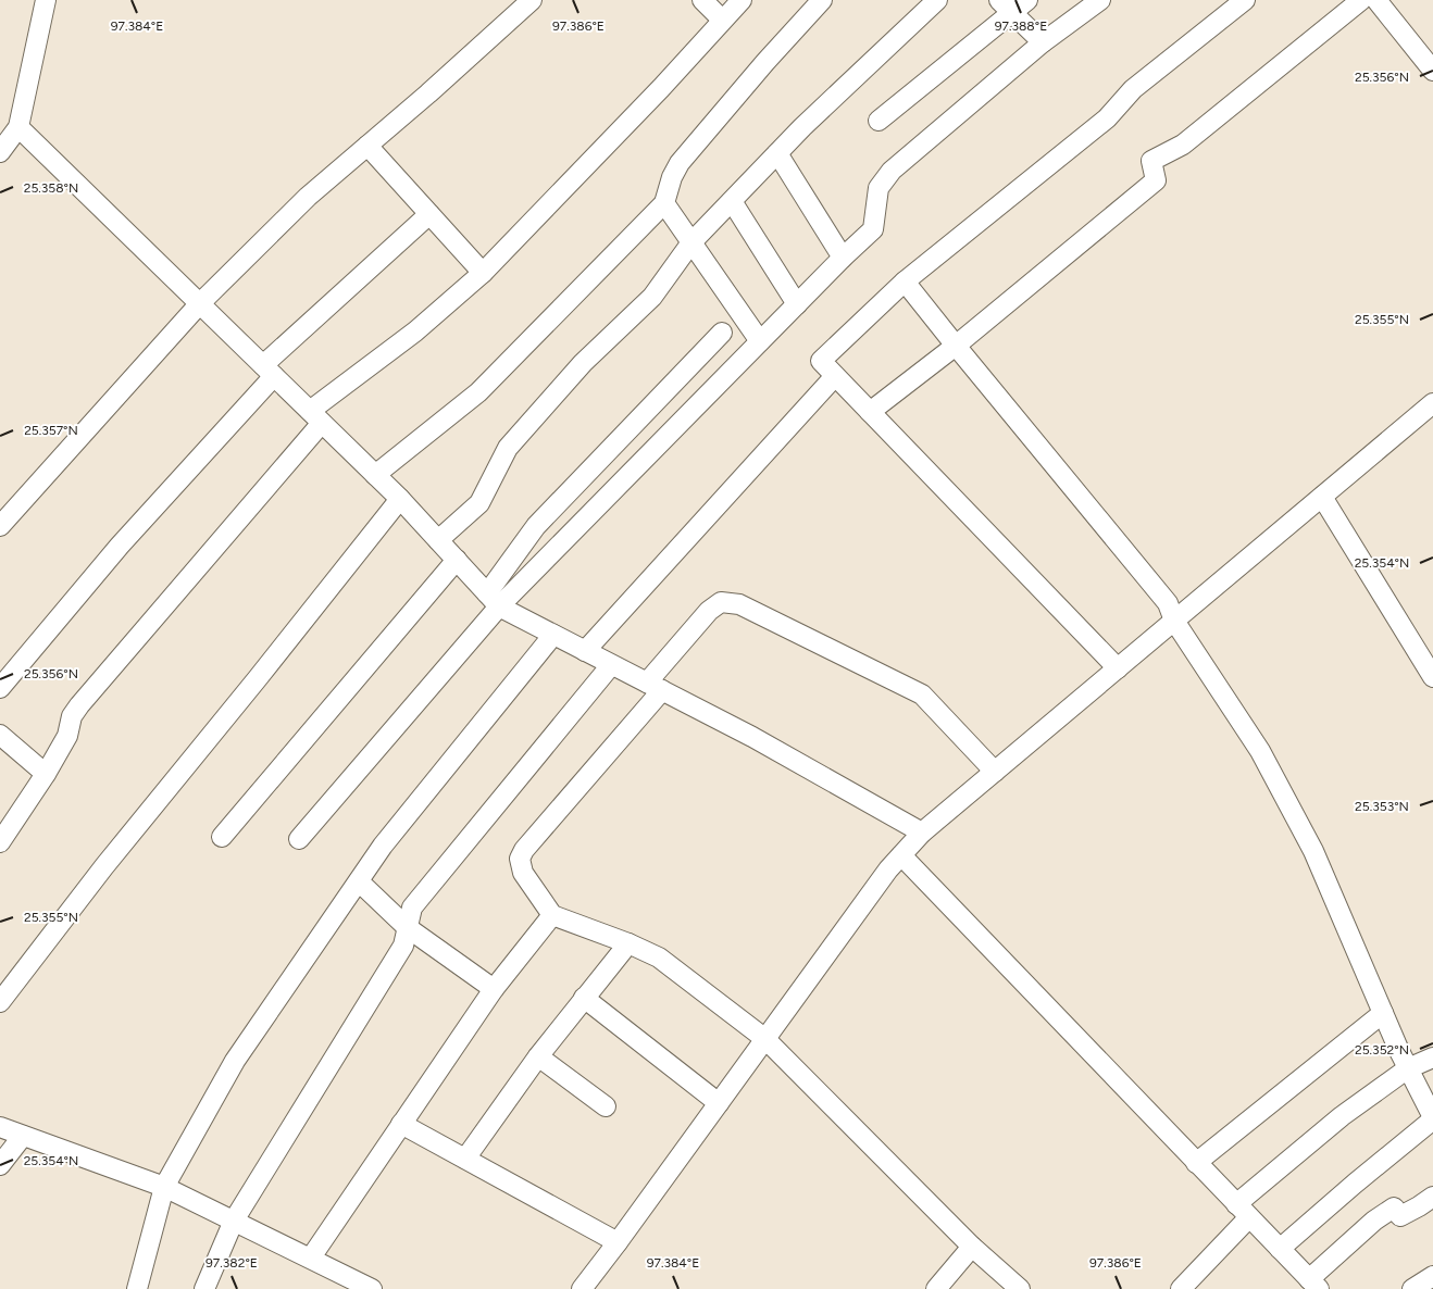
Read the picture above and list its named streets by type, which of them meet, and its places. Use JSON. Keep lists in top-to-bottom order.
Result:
{
  "coordinates": [
    "97.384°E",
    "97.386°E",
    "97.388°E",
    "25.356°N",
    "25.358°N",
    "25.355°N",
    "25.357°N",
    "25.354°N",
    "25.353°N",
    "25.352°N",
    "97.382°E"
  ]
}
